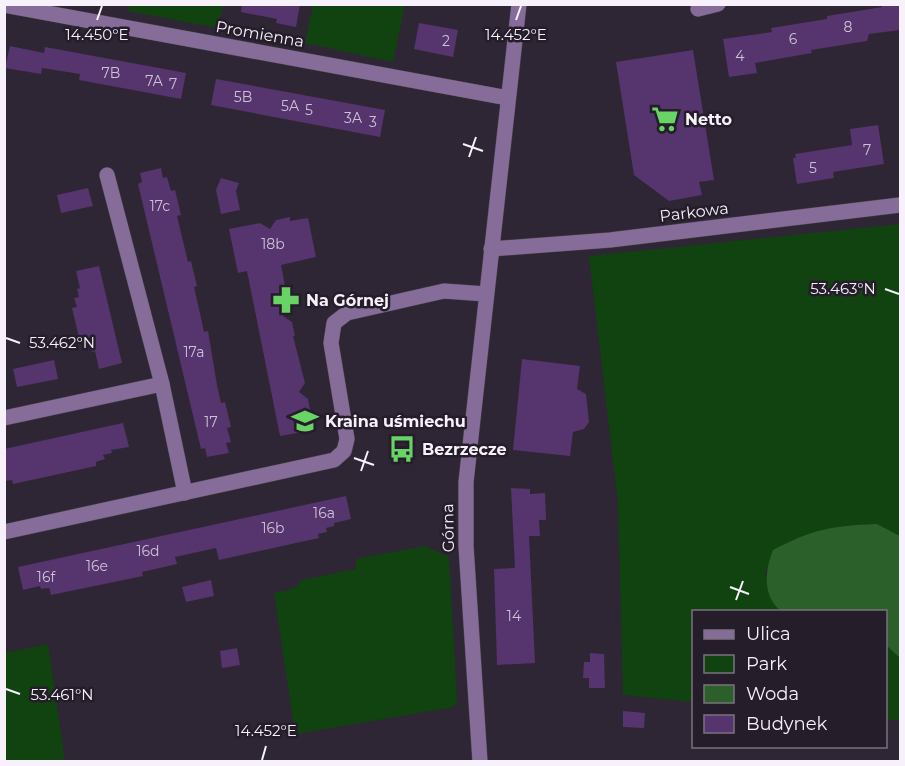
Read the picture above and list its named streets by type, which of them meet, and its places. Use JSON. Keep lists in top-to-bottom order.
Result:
{
  "streets": {
    "street": ["Promienna", "Parkowa", "Górna"]
  },
  "crossings": [
    ["Promienna", "Górna"],
    ["Parkowa", "Górna"]
  ],
  "places": {
    "supermarket": ["Netto"],
    "pharmacy": ["Na Górnej"],
    "school or university": ["Kraina uśmiechu"],
    "bus stop": ["Bezrzecze"]
  },
  "house_numbers": [
    "8",
    "6",
    "2",
    "4",
    "7B",
    "7A",
    "7",
    "5B",
    "5A",
    "5",
    "3A",
    "3",
    "7",
    "5",
    "17c",
    "18b",
    "17a",
    "17",
    "16a",
    "16b",
    "16d",
    "16e",
    "16f",
    "14"
  ],
  "legend": [
    "Ulica",
    "Park",
    "Woda",
    "Budynek"
  ],
  "coordinates": [
    "14.450°E",
    "14.452°E",
    "53.463°N",
    "53.462°N",
    "53.461°N"
  ]
}
